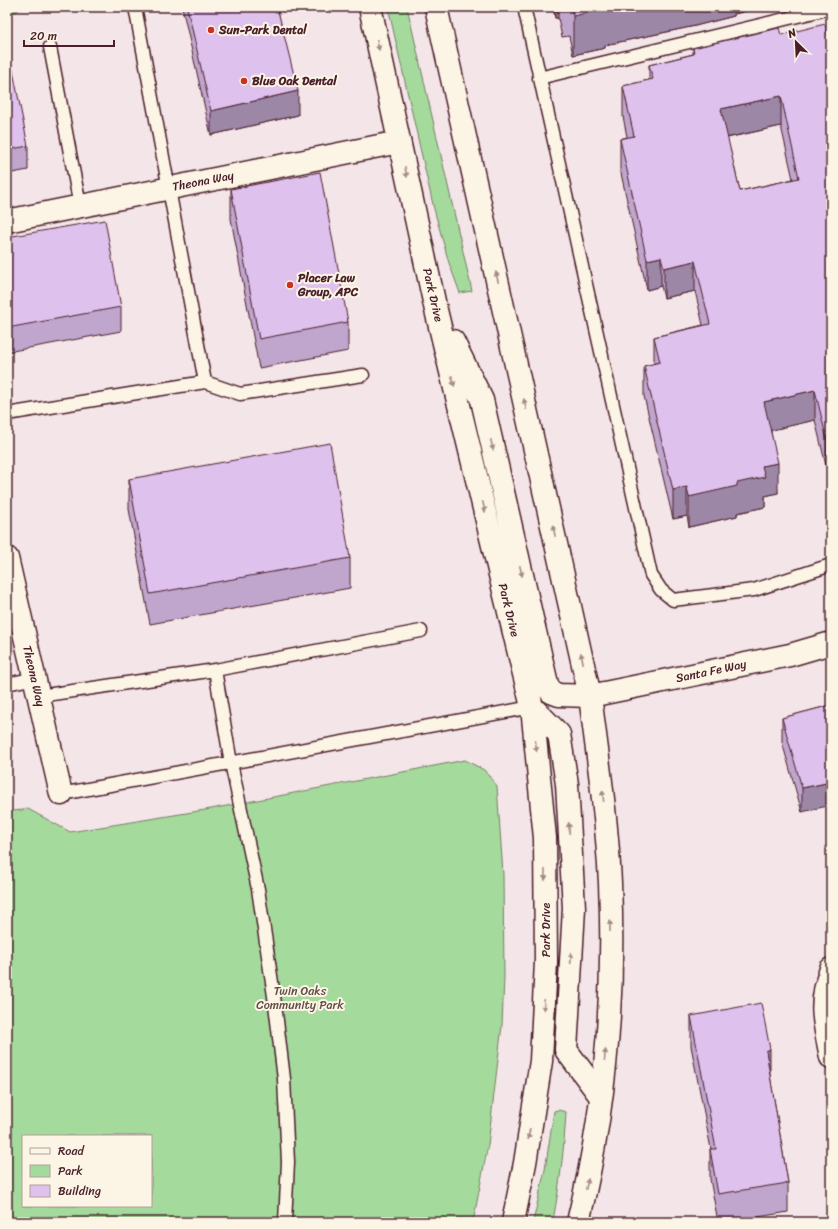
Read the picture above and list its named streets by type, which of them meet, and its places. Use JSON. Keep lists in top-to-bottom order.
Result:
{
  "streets": {
    "main road": ["Theona Way", "Park Drive", "Santa Fe Way"]
  },
  "crossings": [
    ["Theona Way", "Park Drive"],
    ["Park Drive", "Santa Fe Way"]
  ],
  "parks": ["Twin Oaks Community Park"],
  "places": ["Sun-Park Dental", "Blue Oak Dental", "Placer Law Group, APC"],
  "legend": ["Road", "Park", "Building"],
  "scale_bar": "20 m",
  "north": "top left"
}
